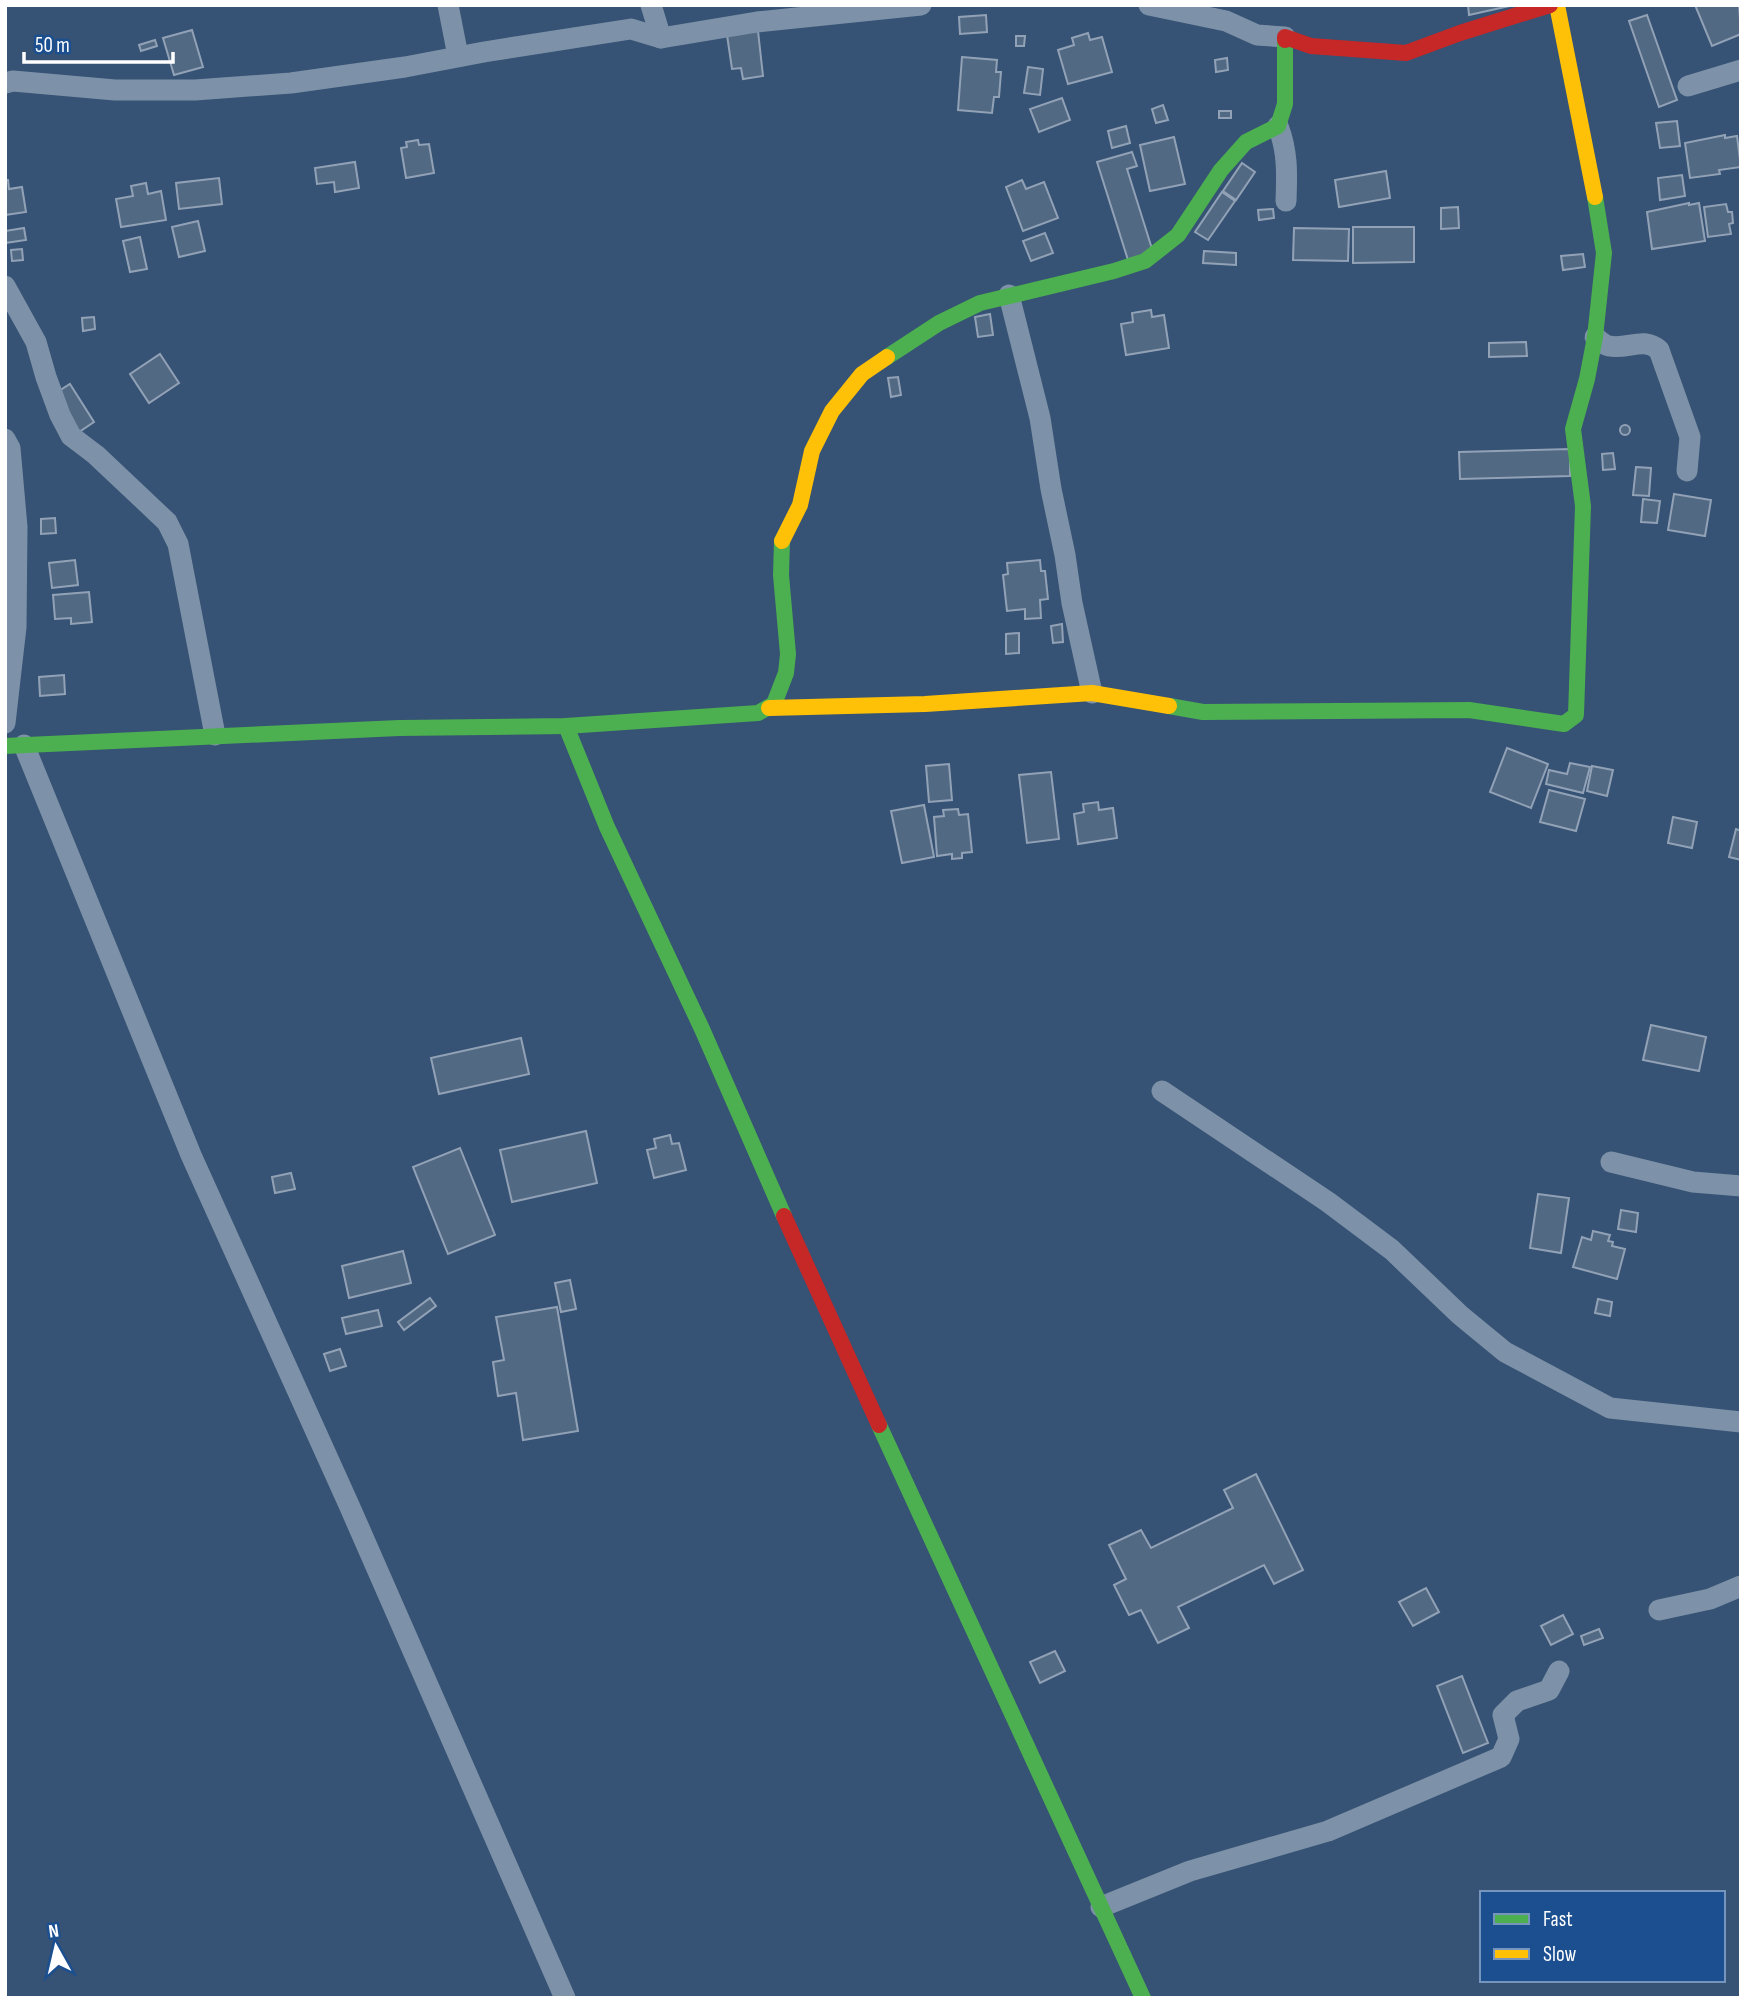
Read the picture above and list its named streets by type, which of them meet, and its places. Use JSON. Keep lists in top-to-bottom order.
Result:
{
  "legend": ["Fast", "Slow"],
  "scale_bar": "50 m",
  "north": "top"
}
